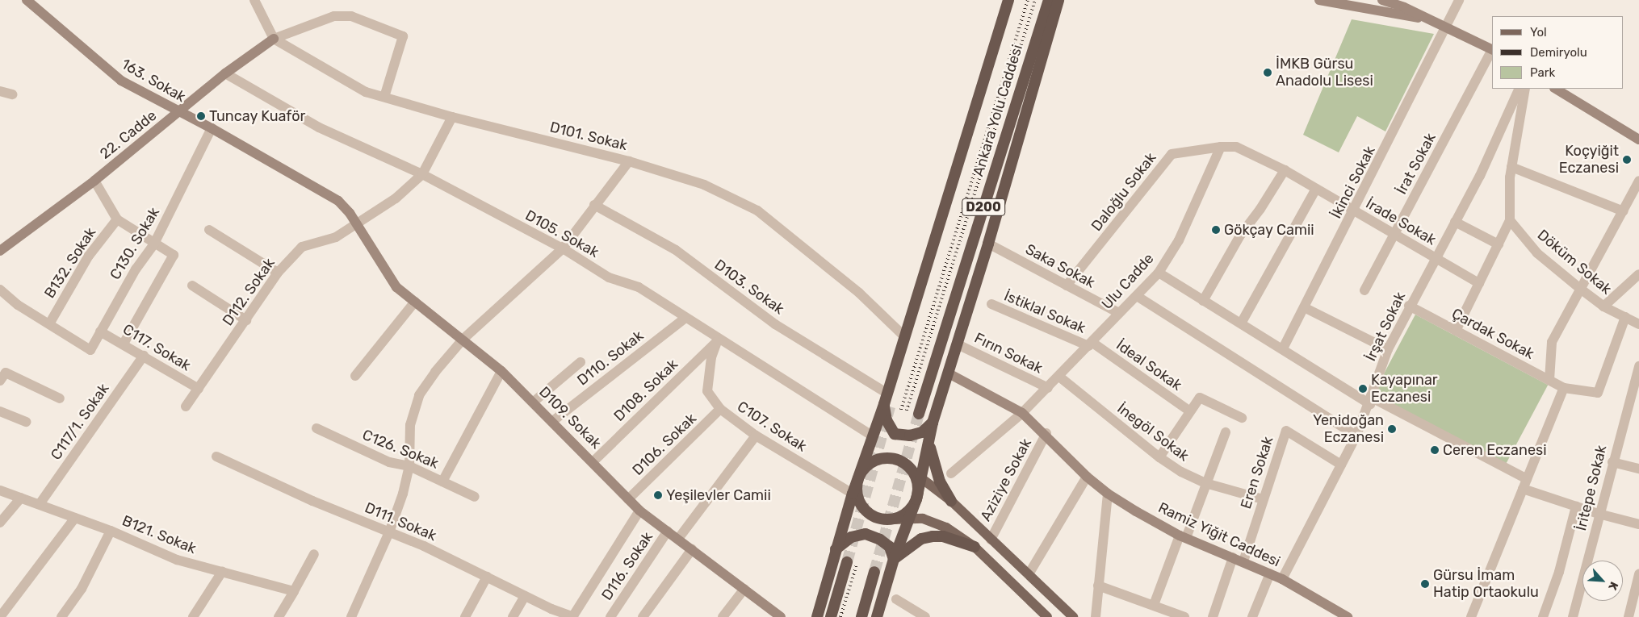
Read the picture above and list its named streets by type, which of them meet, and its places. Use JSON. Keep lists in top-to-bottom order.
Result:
{
  "streets": {
    "highway": ["Ankara Yolu Caddesi", "D200"],
    "main road": [
      "163. Sokak",
      "22. Cadde",
      "D109. Sokak",
      "Ramiz Yiğit Caddesi"
    ],
    "street": [
      "D101. Sokak",
      "İrat Sokak",
      "İkinci Sokak",
      "Daloğlu Sokak",
      "İrade Sokak",
      "D105. Sokak",
      "C130. Sokak",
      "Döküm Sokak",
      "B132. Sokak",
      "Saka Sokak",
      "Ulu Cadde",
      "D103. Sokak",
      "D112. Sokak",
      "İstiklal Sokak",
      "İrşat Sokak",
      "Çardak Sokak",
      "C117. Sokak",
      "Fırın Sokak",
      "D110. Sokak",
      "İdeal Sokak",
      "D108. Sokak",
      "C117/1. Sokak",
      "C107. Sokak",
      "İnegöl Sokak",
      "D106. Sokak",
      "C126. Sokak",
      "Eren Sokak",
      "Aziziye Sokak",
      "İritepe Sokak",
      "D111. Sokak",
      "B121. Sokak",
      "D116. Sokak"
    ]
  },
  "crossings": [
    ["163. Sokak", "22. Cadde"],
    ["163. Sokak", "C130. Sokak"],
    ["163. Sokak", "D112. Sokak"],
    ["163. Sokak", "D109. Sokak"],
    ["Ankara Yolu Caddesi", "D103. Sokak"],
    ["22. Cadde", "D101. Sokak"],
    ["22. Cadde", "D105. Sokak"],
    ["D101. Sokak", "D112. Sokak"],
    ["İrat Sokak", "İrade Sokak"],
    ["İkinci Sokak", "İrade Sokak"],
    ["Daloğlu Sokak", "İrade Sokak"],
    ["Daloğlu Sokak", "Saka Sokak"],
    ["Daloğlu Sokak", "Ulu Cadde"],
    ["İrade Sokak", "Ulu Cadde"],
    ["İrade Sokak", "İrşat Sokak"],
    ["D105. Sokak", "D112. Sokak"],
    ["D105. Sokak", "D110. Sokak"],
    ["D105. Sokak", "D108. Sokak"],
    ["D105. Sokak", "C107. Sokak"],
    ["C130. Sokak", "B132. Sokak"],
    ["C130. Sokak", "C117. Sokak"],
    ["Döküm Sokak", "Çardak Sokak"],
    ["Saka Sokak", "Ulu Cadde"],
    ["Ulu Cadde", "İstiklal Sokak"],
    ["Ulu Cadde", "Fırın Sokak"],
    ["Ulu Cadde", "İdeal Sokak"],
    ["Ulu Cadde", "İnegöl Sokak"],
    ["Ulu Cadde", "Ramiz Yiğit Caddesi"],
    ["D112. Sokak", "C117. Sokak"],
    ["D112. Sokak", "D109. Sokak"],
    ["İstiklal Sokak", "İdeal Sokak"],
    ["İrşat Sokak", "Çardak Sokak"],
    ["İrşat Sokak", "Eren Sokak"],
    ["İrşat Sokak", "Ramiz Yiğit Caddesi"],
    ["C117. Sokak", "C117/1. Sokak"],
    ["D110. Sokak", "D109. Sokak"],
    ["D108. Sokak", "D109. Sokak"],
    ["D108. Sokak", "C107. Sokak"],
    ["D109. Sokak", "D106. Sokak"],
    ["D109. Sokak", "D116. Sokak"],
    ["C117/1. Sokak", "B121. Sokak"],
    ["C107. Sokak", "D106. Sokak"],
    ["İnegöl Sokak", "Eren Sokak"],
    ["Eren Sokak", "Ramiz Yiğit Caddesi"],
    ["Aziziye Sokak", "Ramiz Yiğit Caddesi"]
  ],
  "places": [
    "İMKB Gürsu Anadolu Lisesi",
    "Tuncay Kuaför",
    "Koçyiğit Eczanesi",
    "Gökçay Camii",
    "Kayapınar Eczanesi",
    "Yenidoğan Eczanesi",
    "Ceren Eczanesi",
    "Yeşilevler Camii",
    "Gürsu İmam Hatip Ortaokulu"
  ],
  "legend": ["Yol", "Demiryolu", "Park"],
  "north": "bottom right"
}
